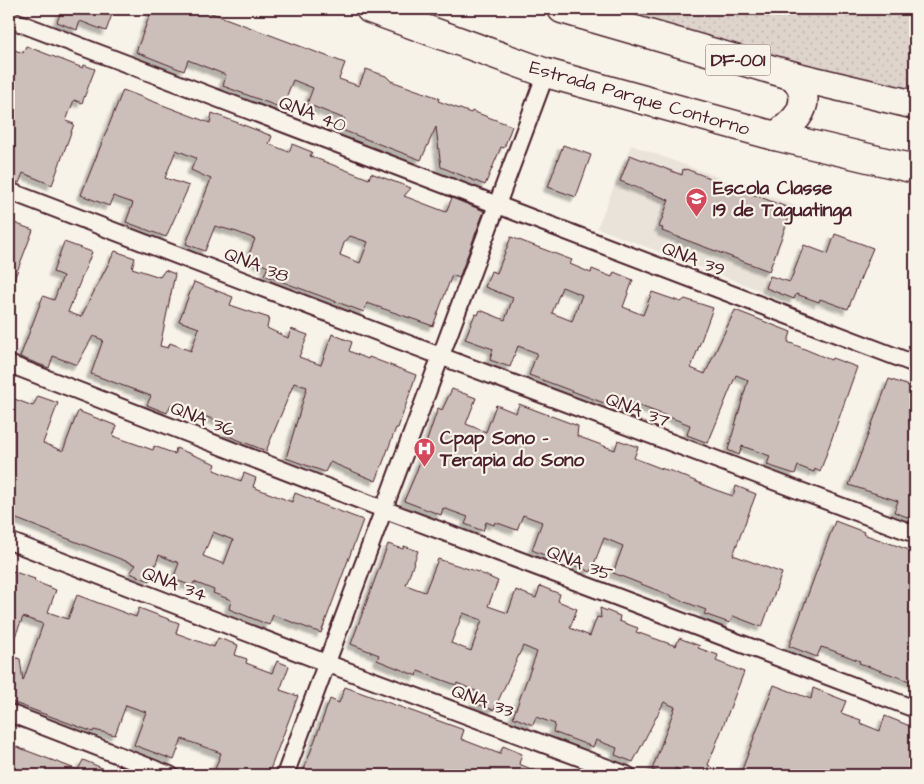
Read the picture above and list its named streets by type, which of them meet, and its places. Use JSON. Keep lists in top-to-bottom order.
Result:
{
  "streets": {
    "highway": ["DF-001", "Estrada Parque Contorno"],
    "street": [
      "QNA 40",
      "QNA 39",
      "QNA 38",
      "QNA 37",
      "QNA 36",
      "QNA 35",
      "QNA 34",
      "QNA 33"
    ]
  },
  "crossings": [
    ["QNA 40", "QNA 39"],
    ["QNA 38", "QNA 37"],
    ["QNA 36", "QNA 35"],
    ["QNA 34", "QNA 33"]
  ],
  "places": {
    "school or university": ["Escola Classe 19 de Taguatinga"],
    "hospital": ["Cpap Sono - Terapia do Sono"]
  }
}
